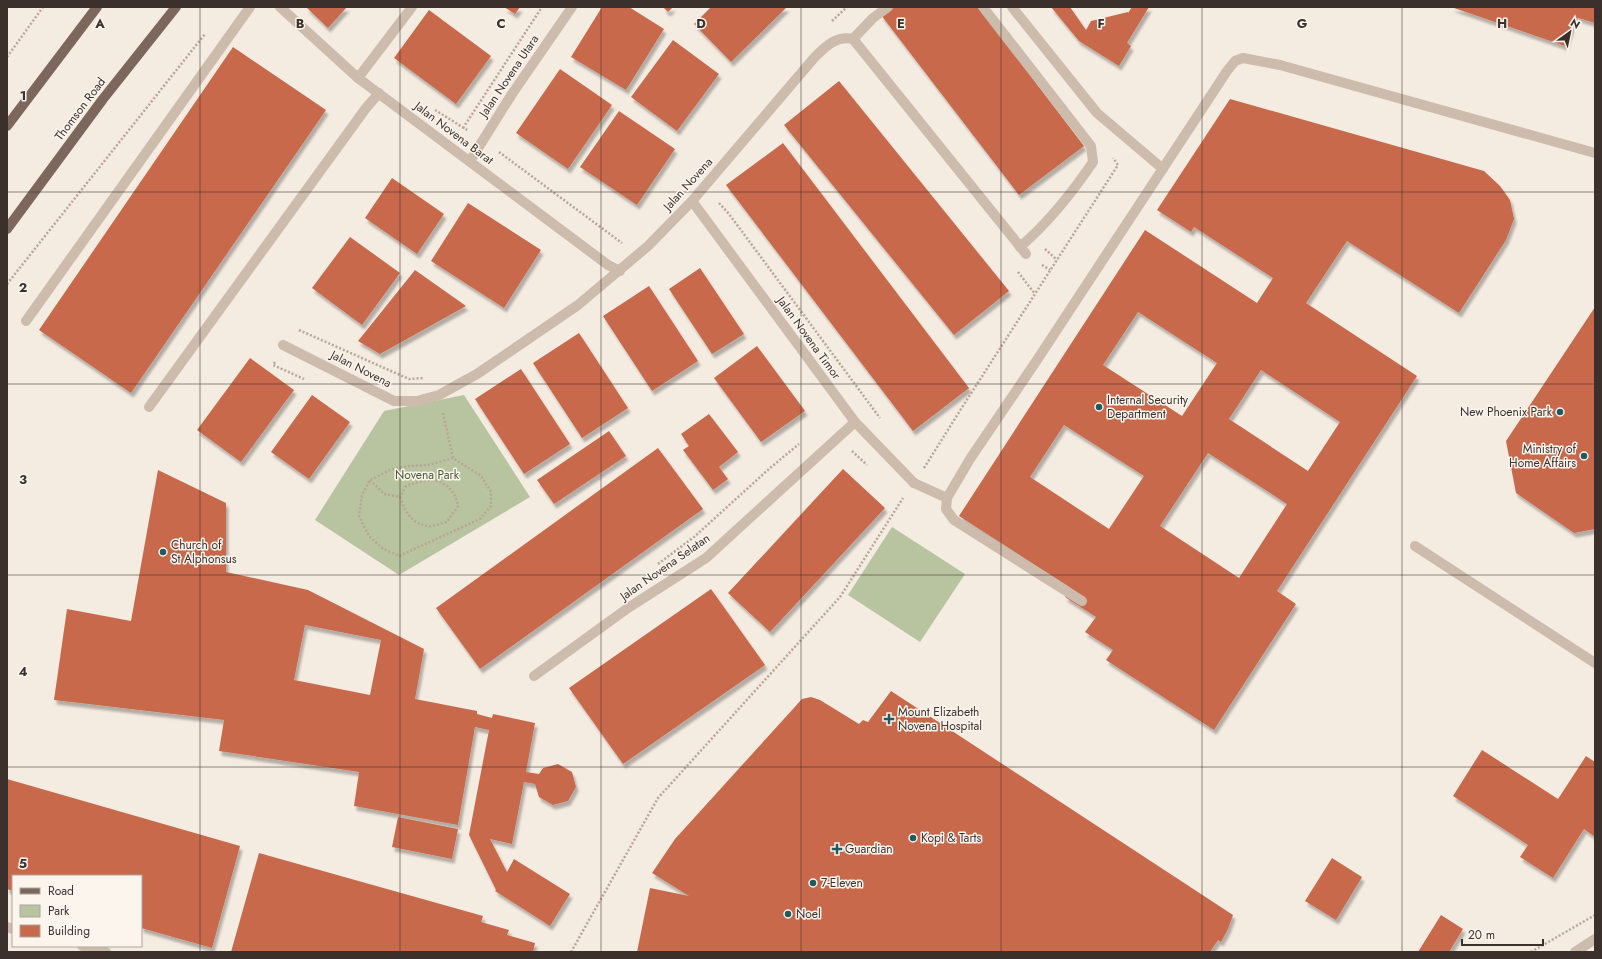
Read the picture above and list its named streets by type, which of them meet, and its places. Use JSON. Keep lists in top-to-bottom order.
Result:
{
  "streets": {
    "main road": ["Thomson Road"],
    "street": [
      "Jalan Novena Utara",
      "Jalan Novena Barat",
      "Jalan Novena",
      "Jalan Novena Timor",
      "Jalan Novena Selatan"
    ]
  },
  "crossings": [
    ["Jalan Novena Utara", "Jalan Novena Barat"],
    ["Jalan Novena Barat", "Jalan Novena"],
    ["Jalan Novena", "Jalan Novena Timor"],
    ["Jalan Novena Timor", "Jalan Novena Selatan"]
  ],
  "parks": ["Novena Park"],
  "places": {
    "other": [
      "Internal Security Department",
      "New Phoenix Park",
      "Ministry of Home Affairs",
      "Church of St Alphonsus",
      "Kopi & Tarts",
      "7-Eleven",
      "Noel"
    ],
    "health": ["Mount Elizabeth Novena Hospital", "Guardian"]
  },
  "legend": ["Road", "Park", "Building"],
  "scale_bar": "20 m",
  "north": "top right",
  "grid": {
    "columns": [
      "A",
      "B",
      "C",
      "D",
      "E",
      "F",
      "G",
      "H"
    ],
    "rows": [
      "1",
      "2",
      "3",
      "4",
      "5"
    ]
  }
}
